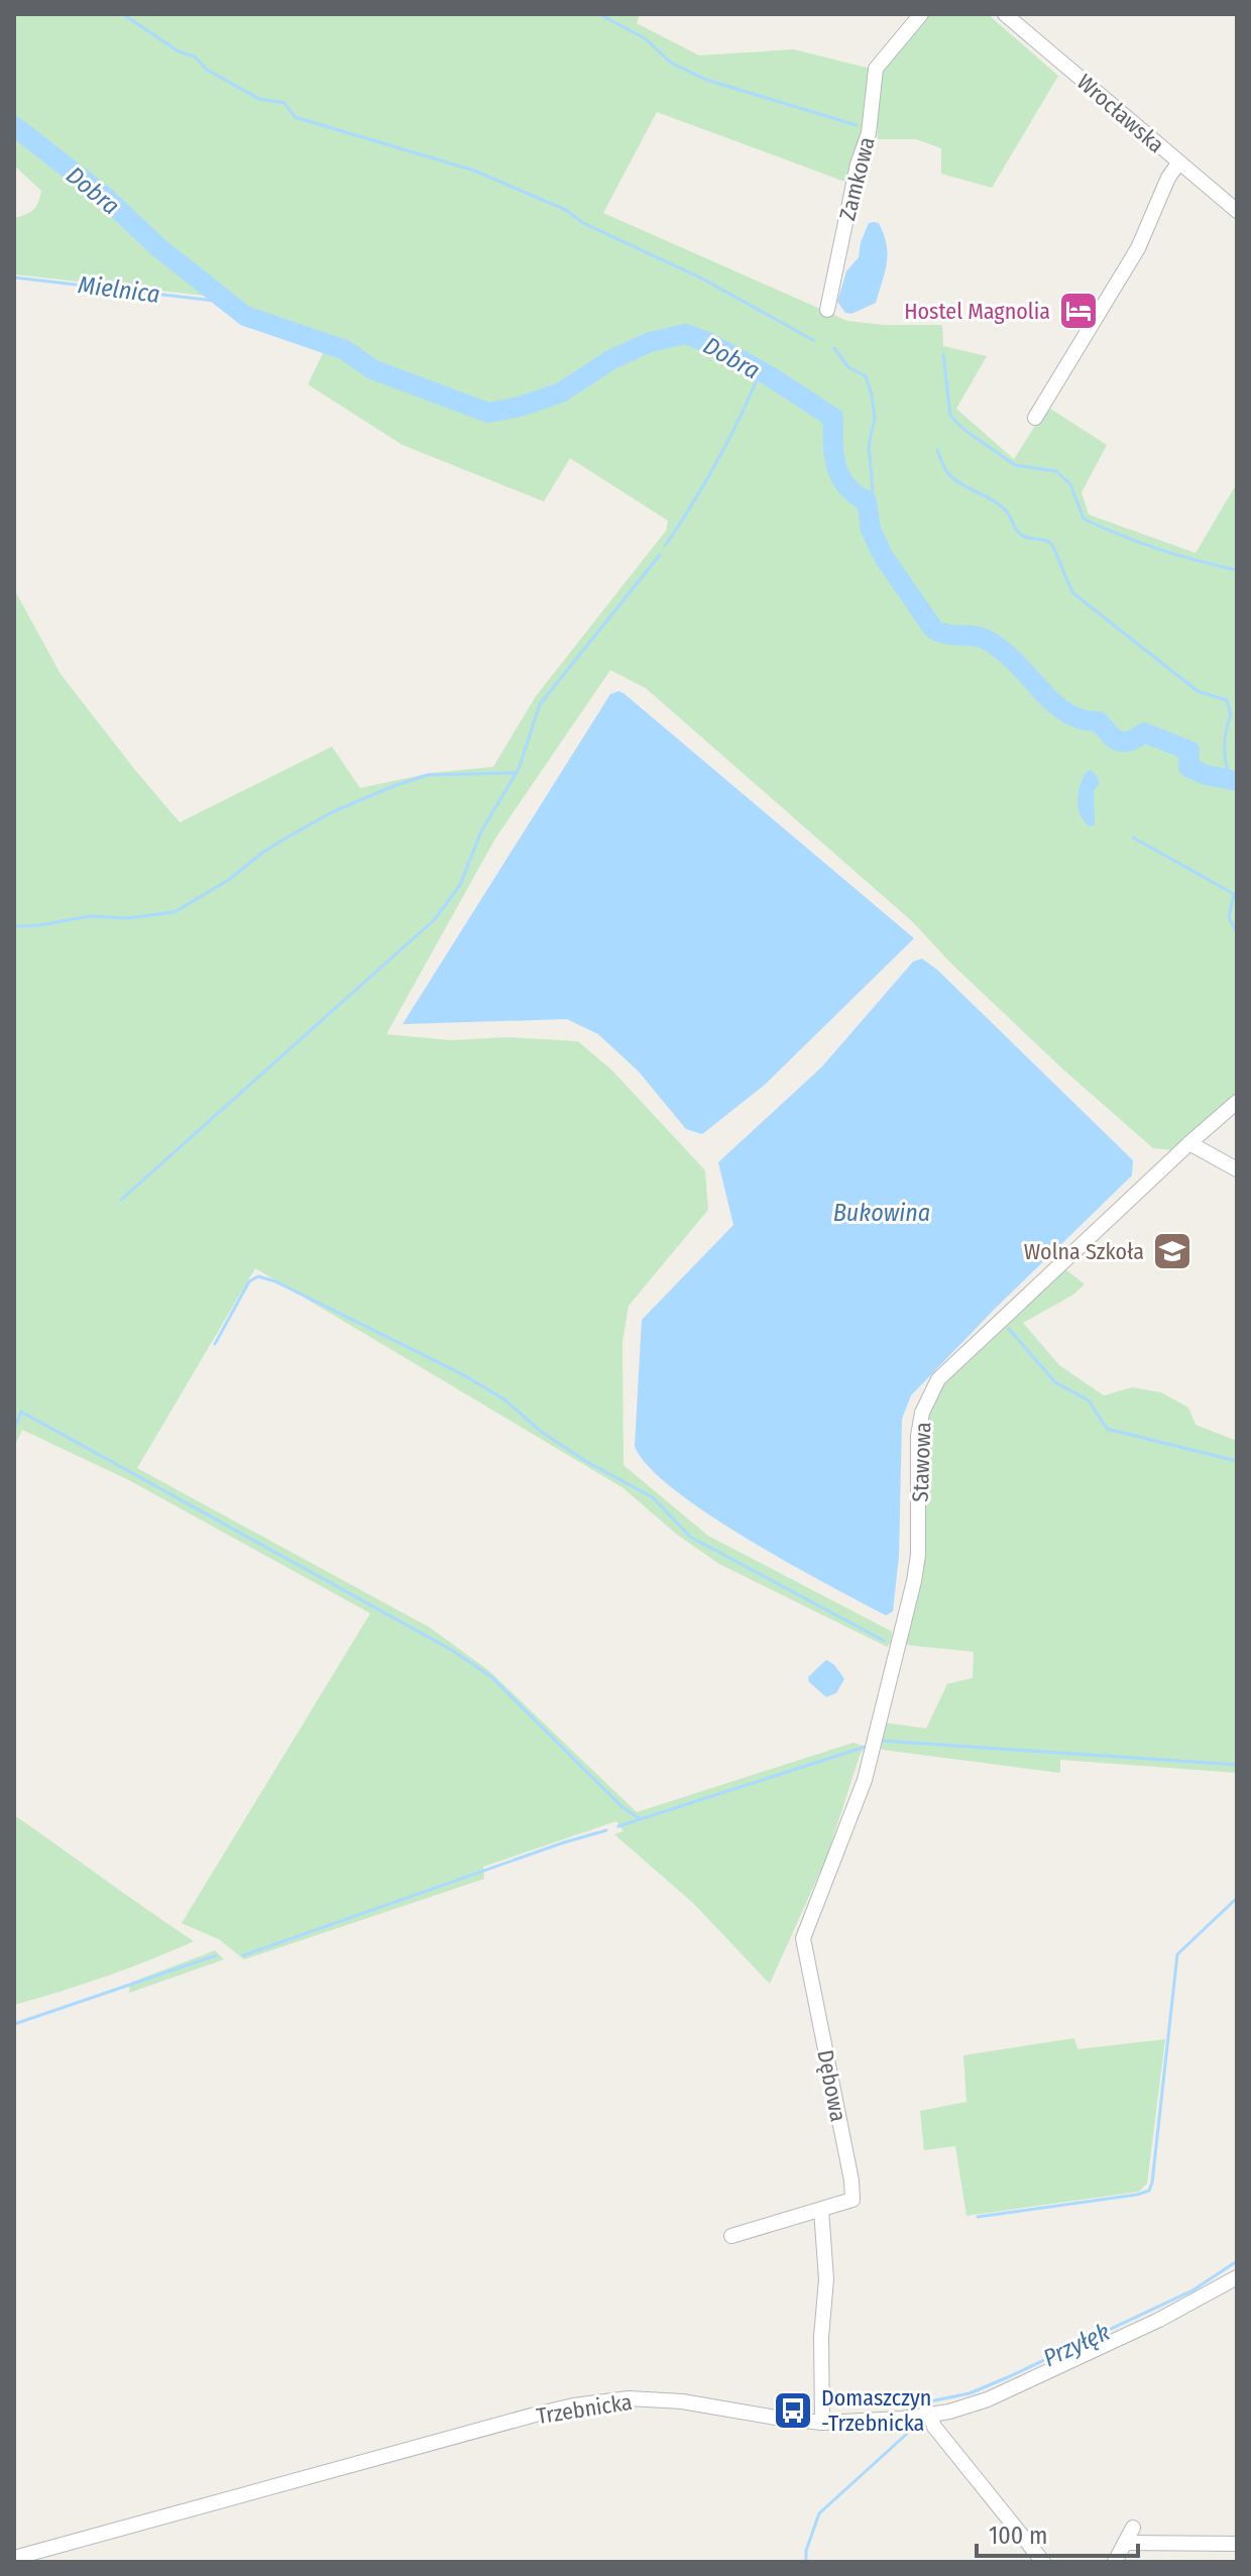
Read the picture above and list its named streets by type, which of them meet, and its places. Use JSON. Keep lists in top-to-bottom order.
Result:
{
  "streets": {
    "street": [
      "Wrocławska",
      "Zamkowa",
      "Stawowa",
      "Dębowa",
      "Trzebnicka"
    ]
  },
  "crossings": [
    ["Stawowa", "Dębowa"]
  ],
  "water": [
    "Dobra",
    "Mielnica",
    "Bukowina",
    "Przyłęk"
  ],
  "places": {
    "hotel": ["Hostel Magnolia"],
    "school or university": ["Wolna Szkoła"],
    "bus stop": ["Domaszczyn -Trzebnicka"]
  },
  "scale_bar": "100 m"
}
